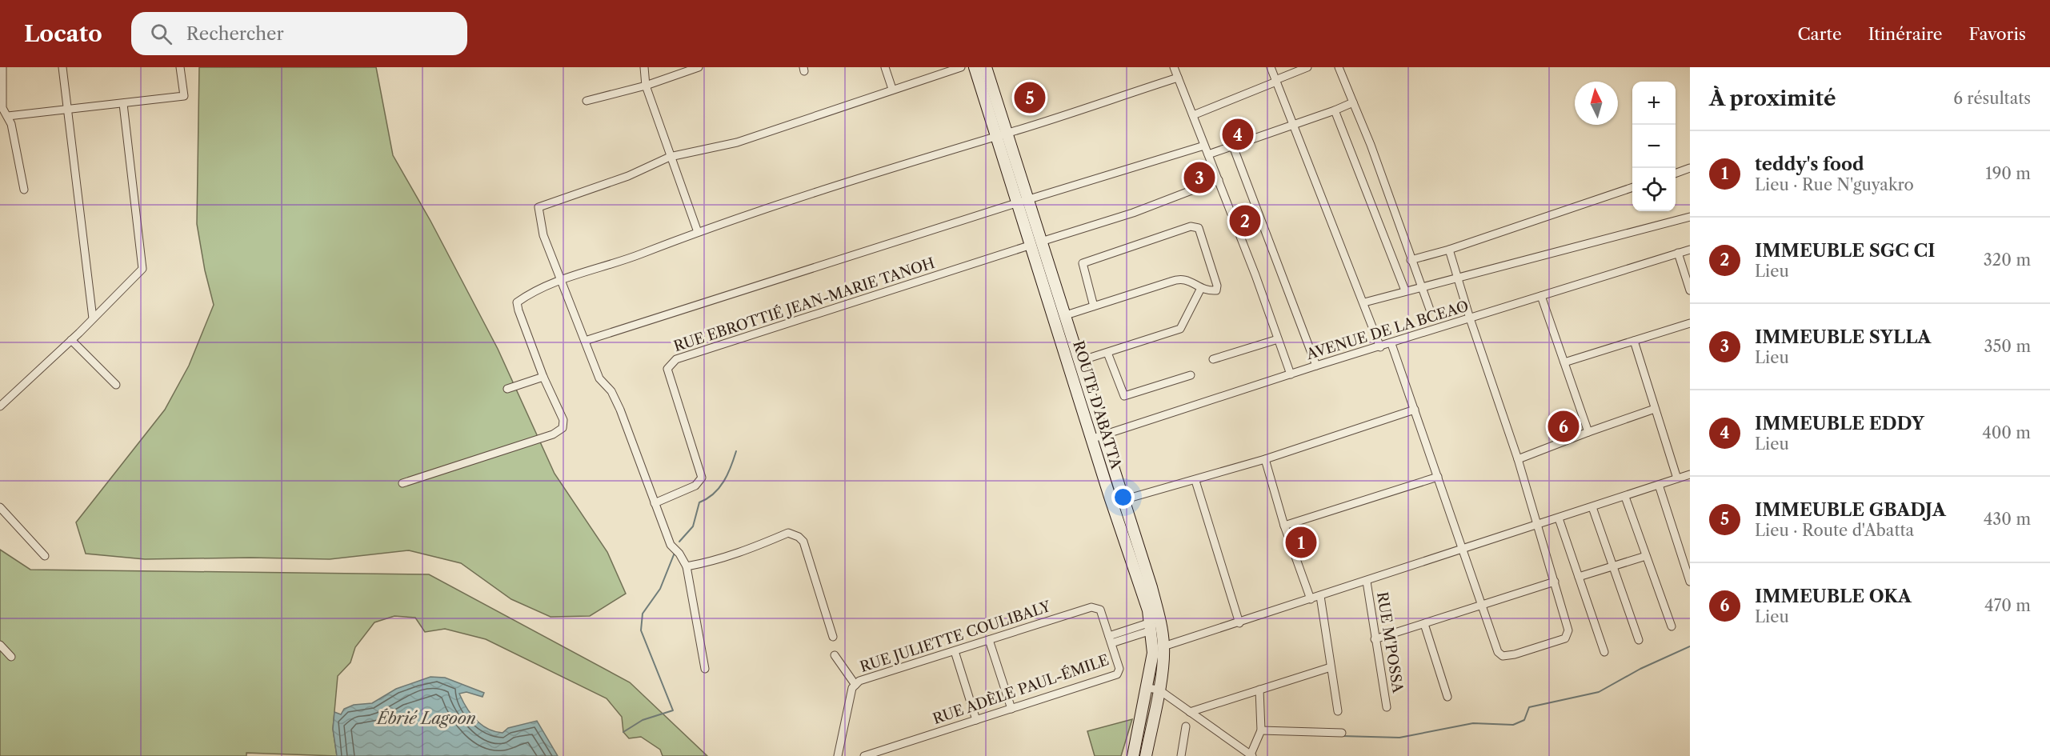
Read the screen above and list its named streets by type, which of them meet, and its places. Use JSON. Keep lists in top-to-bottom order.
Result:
{
  "streets": {
    "street": [
      "RUE EBROTTIÉ JEAN-MARIE TANOH",
      "AVENUE DE LA BCEAO",
      "ROUTE D'ABATTA",
      "RUE JULIETTE COULIBALY",
      "RUE M'POSSA",
      "RUE ADÈLE PAUL-ÉMILE"
    ]
  },
  "crossings": [
    ["RUE EBROTTIÉ JEAN-MARIE TANOH", "ROUTE D'ABATTA"],
    ["AVENUE DE LA BCEAO", "ROUTE D'ABATTA"],
    ["ROUTE D'ABATTA", "RUE ADÈLE PAUL-ÉMILE"],
    ["RUE JULIETTE COULIBALY", "RUE ADÈLE PAUL-ÉMILE"]
  ],
  "water": ["Ébrié Lagoon"],
  "north": "top",
  "page": {
    "header": "Locato",
    "search": "Rechercher",
    "nav": ["Carte", "Itinéraire", "Favoris"],
    "heading": ["À proximité", "6 résultats"],
    "pins": [
      "5",
      "4",
      "3",
      "2",
      "6",
      "1"
    ],
    "map_buttons": ["+", "−"],
    "list": [
      {
        "mark": "1",
        "name": "teddy's food",
        "note": "Lieu · Rue N'guyakro",
        "value": "190 m"
      },
      {
        "mark": "2",
        "name": "IMMEUBLE SGC CI",
        "note": "Lieu",
        "value": "320 m"
      },
      {
        "mark": "3",
        "name": "IMMEUBLE SYLLA",
        "note": "Lieu",
        "value": "350 m"
      },
      {
        "mark": "4",
        "name": "IMMEUBLE EDDY",
        "note": "Lieu",
        "value": "400 m"
      },
      {
        "mark": "5",
        "name": "IMMEUBLE GBADJA",
        "note": "Lieu · Route d'Abatta",
        "value": "430 m"
      },
      {
        "mark": "6",
        "name": "IMMEUBLE OKA",
        "note": "Lieu",
        "value": "470 m"
      }
    ]
  }
}
